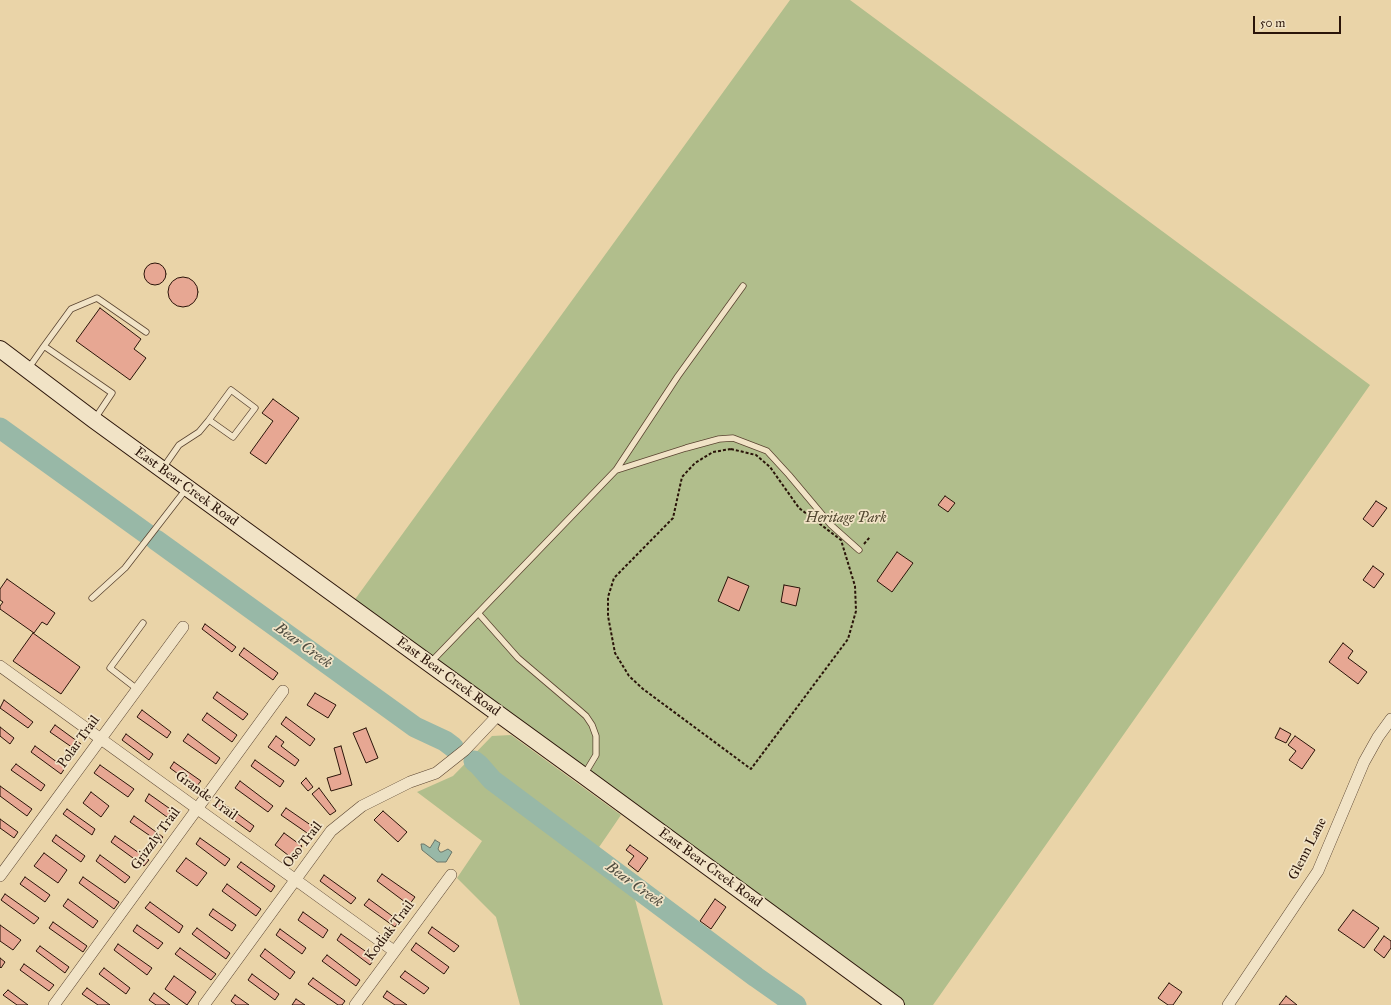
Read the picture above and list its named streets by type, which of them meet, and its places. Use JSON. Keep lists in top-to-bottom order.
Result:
{
  "streets": {
    "main road": ["East Bear Creek Road"],
    "street": [
      "Polar Trail",
      "Grande Trail",
      "Grizzly Trail",
      "Oso Trail",
      "Glenn Lane",
      "Kodiak Trail"
    ]
  },
  "crossings": [
    ["East Bear Creek Road", "Oso Trail"],
    ["Polar Trail", "Grande Trail"],
    ["Grande Trail", "Grizzly Trail"],
    ["Grande Trail", "Oso Trail"],
    ["Grande Trail", "Kodiak Trail"]
  ],
  "water": ["Bear Creek"],
  "parks": ["Heritage Park"],
  "scale_bar": "50 m"
}
